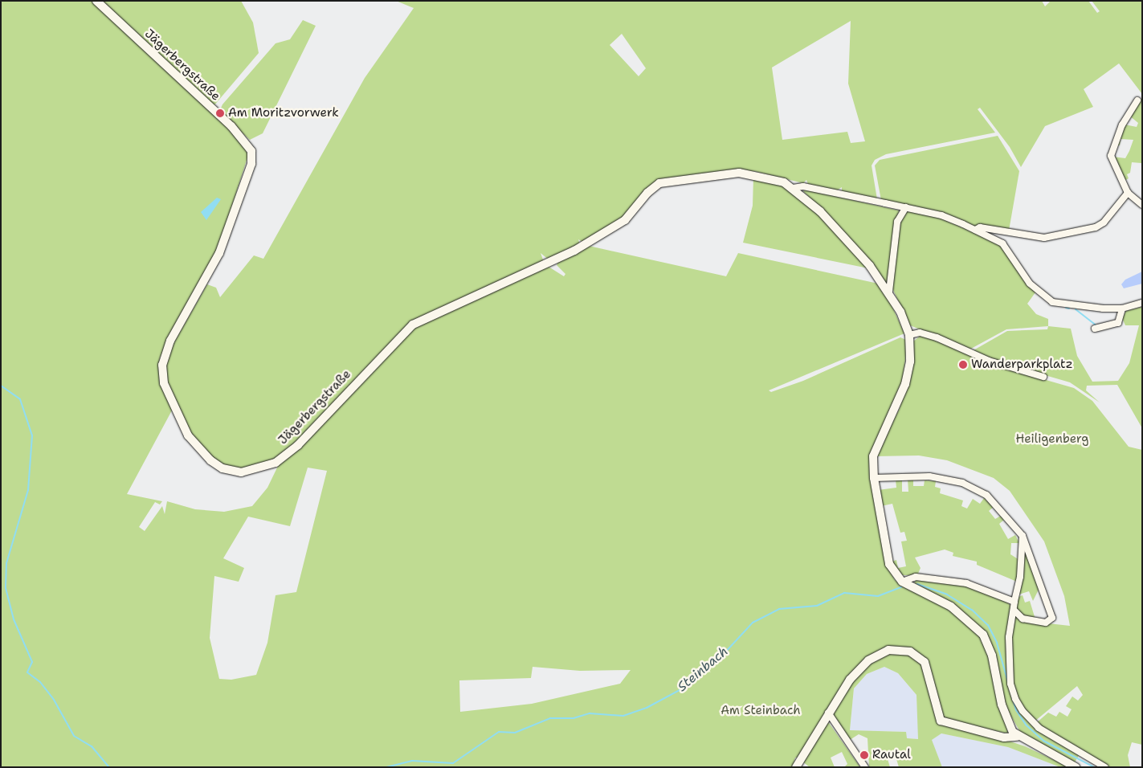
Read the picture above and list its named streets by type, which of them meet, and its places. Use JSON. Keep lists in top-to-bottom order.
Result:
{
  "streets": {
    "street": ["Jägerbergstraße"]
  },
  "water": ["Steinbach"],
  "parks": ["Heiligenberg", "Am Steinbach"],
  "places": ["Am Moritzvorwerk", "Wanderparkplatz", "Rautal"]
}
